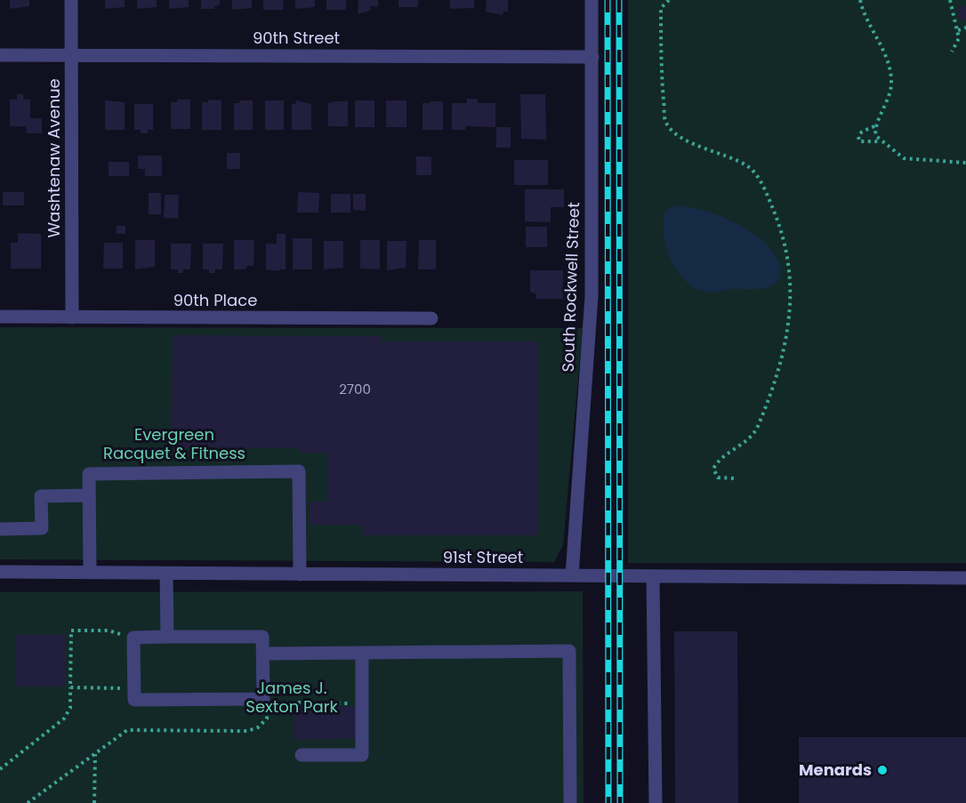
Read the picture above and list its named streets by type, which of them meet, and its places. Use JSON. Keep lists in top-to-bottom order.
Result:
{
  "streets": {
    "street": [
      "90th Street",
      "Washtenaw Avenue",
      "South Rockwell Street",
      "90th Place",
      "91st Street"
    ]
  },
  "crossings": [
    ["90th Street", "Washtenaw Avenue"],
    ["90th Street", "South Rockwell Street"],
    ["Washtenaw Avenue", "90th Place"],
    ["South Rockwell Street", "91st Street"]
  ],
  "parks": ["Evergreen Racquet & Fitness", "James J. Sexton Park"],
  "places": ["Menards"],
  "house_numbers": ["2700"]
}
